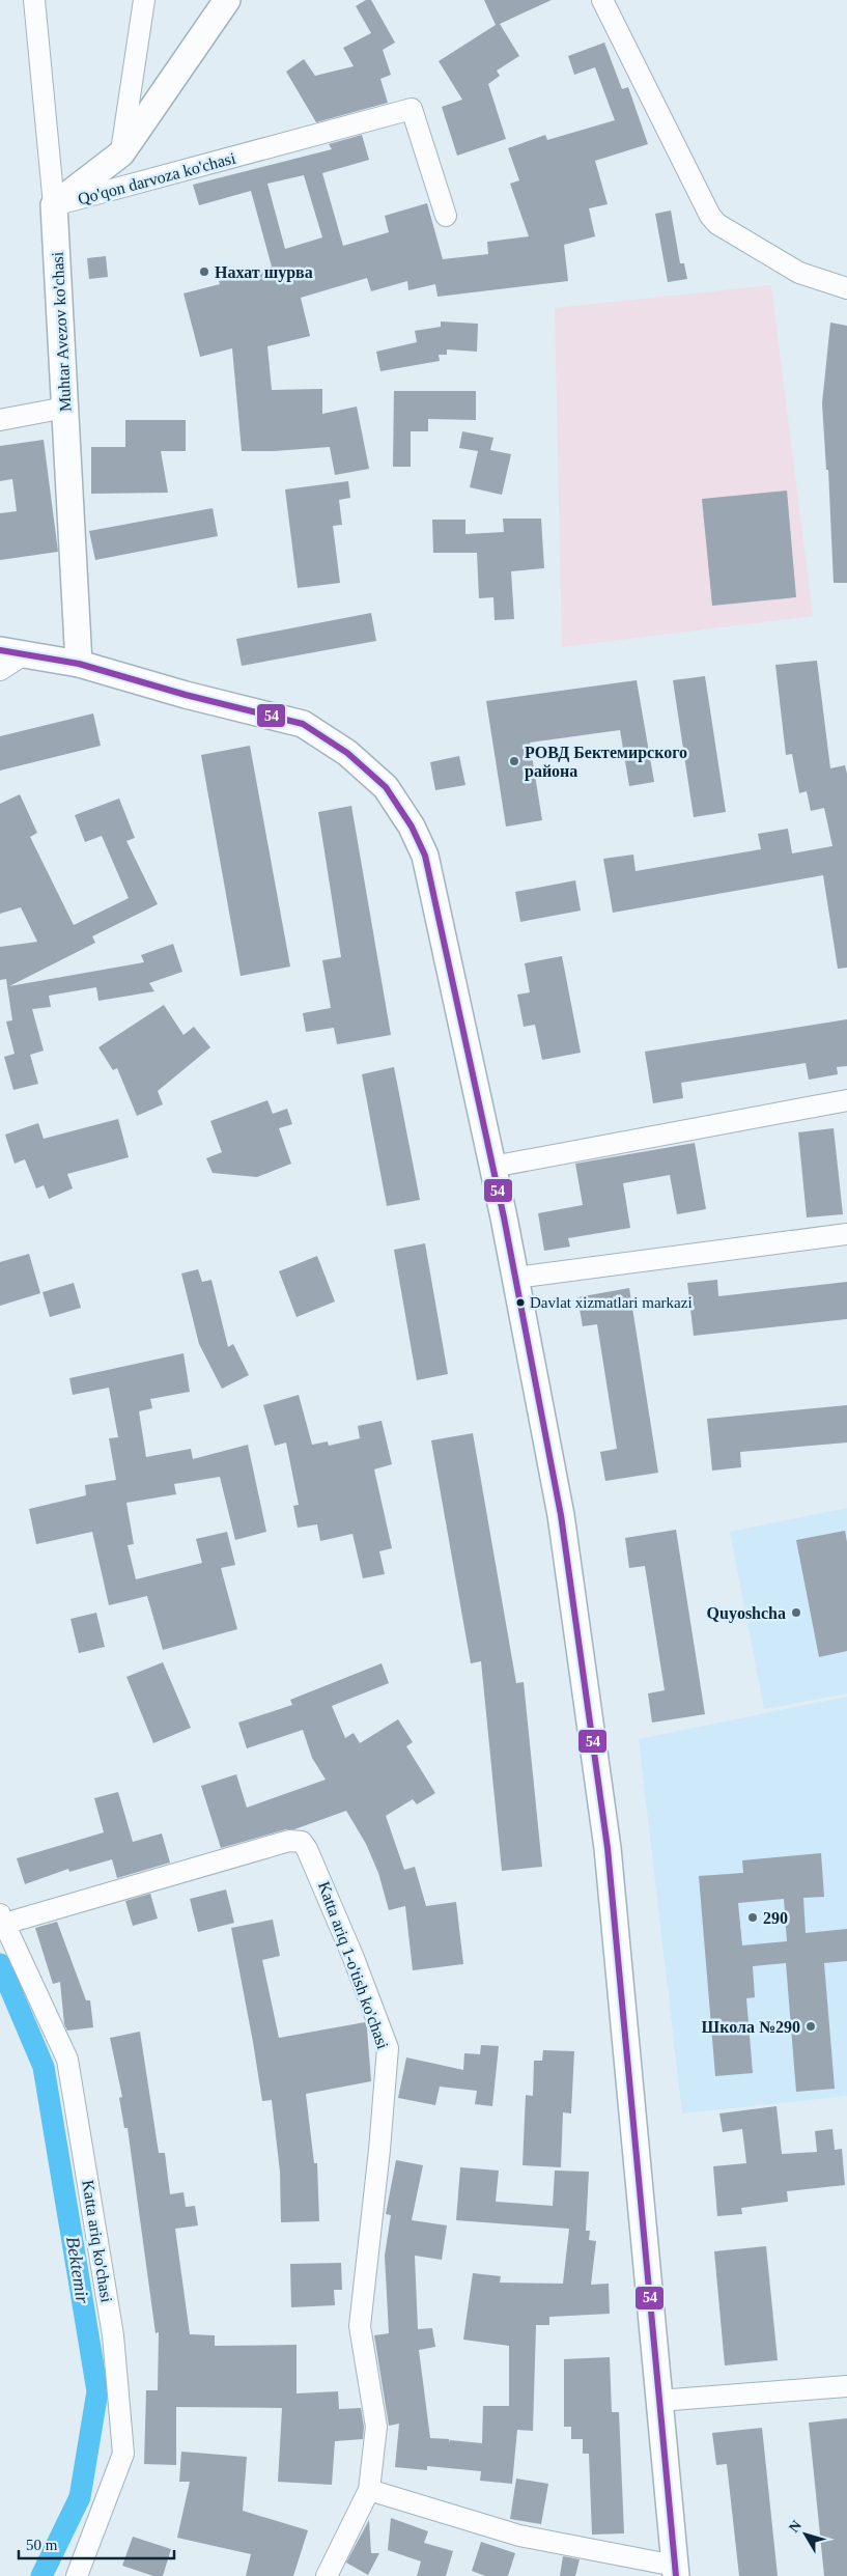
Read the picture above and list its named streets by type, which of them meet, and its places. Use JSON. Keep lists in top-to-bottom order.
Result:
{
  "streets": {
    "street": [
      "Qo'qon darvoza ko'chasi",
      "Muhtar Avezov ko'chasi",
      "Katta ariq 1-o'tish ko'chasi",
      "Katta ariq ko'chasi"
    ]
  },
  "crossings": [
    ["Qo'qon darvoza ko'chasi", "Muhtar Avezov ko'chasi"],
    ["Katta ariq 1-o'tish ko'chasi", "Katta ariq ko'chasi"]
  ],
  "water": ["Bektemir"],
  "places": [
    "Нахат шурва",
    "РОВД Бектемирского района",
    "Davlat xizmatlari markazi",
    "Quyoshcha",
    "290",
    "Школа №290"
  ],
  "lines": ["transit line 54"],
  "scale_bar": "50 m",
  "north": "top left"
}
